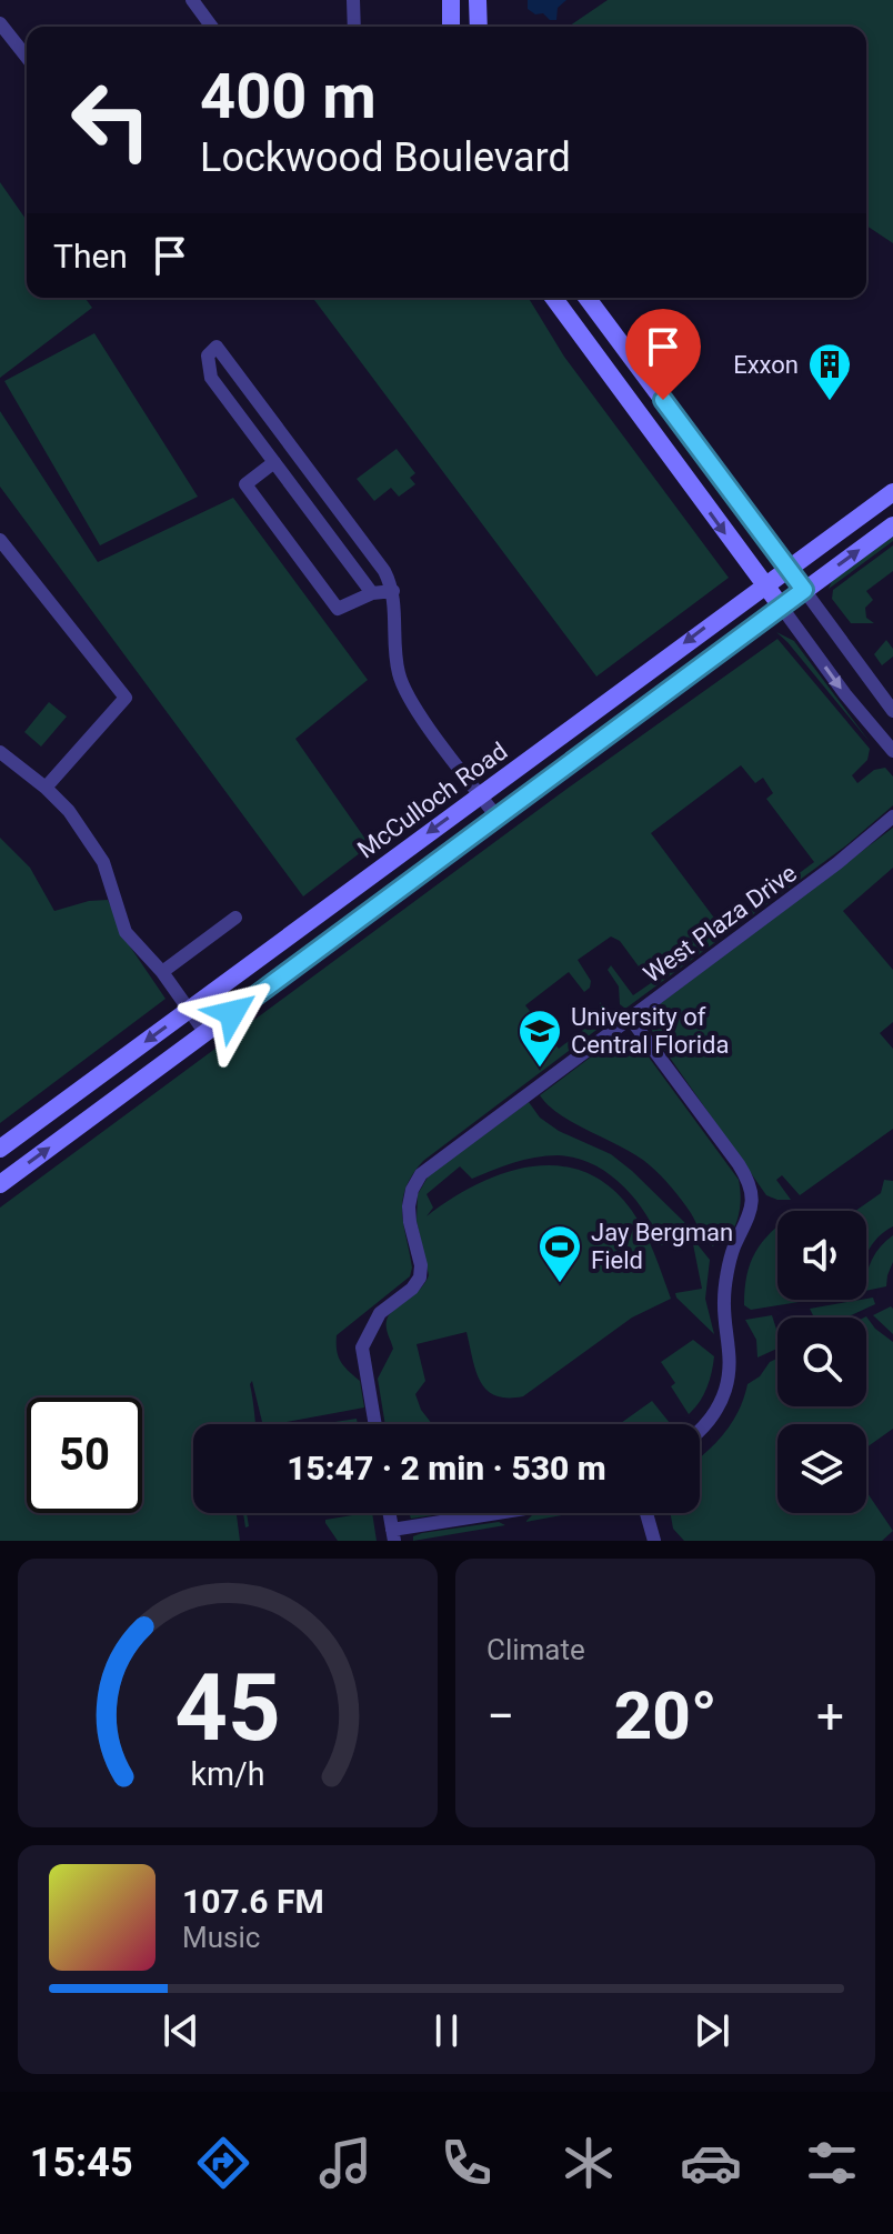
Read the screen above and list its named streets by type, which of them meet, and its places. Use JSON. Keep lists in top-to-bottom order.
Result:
{
  "streets": {
    "main road": ["McCulloch Road"],
    "street": ["West Plaza Drive"]
  },
  "places": {
    "building": ["Exxon"],
    "school or university": ["University of Central Florida"],
    "sports": ["Jay Bergman Field"]
  },
  "page": {
    "turn": ["400 m", "Lockwood Boulevard"],
    "then": "Then",
    "limit": "50",
    "trip": "15:47 · 2 min · 530 m",
    "tile": "Climate",
    "heat": ["−", "20°", "+"],
    "song": ["107.6 FM", "Music"],
    "tabs": "15:45",
    "gauge": ["45", "km/h"]
  }
}
